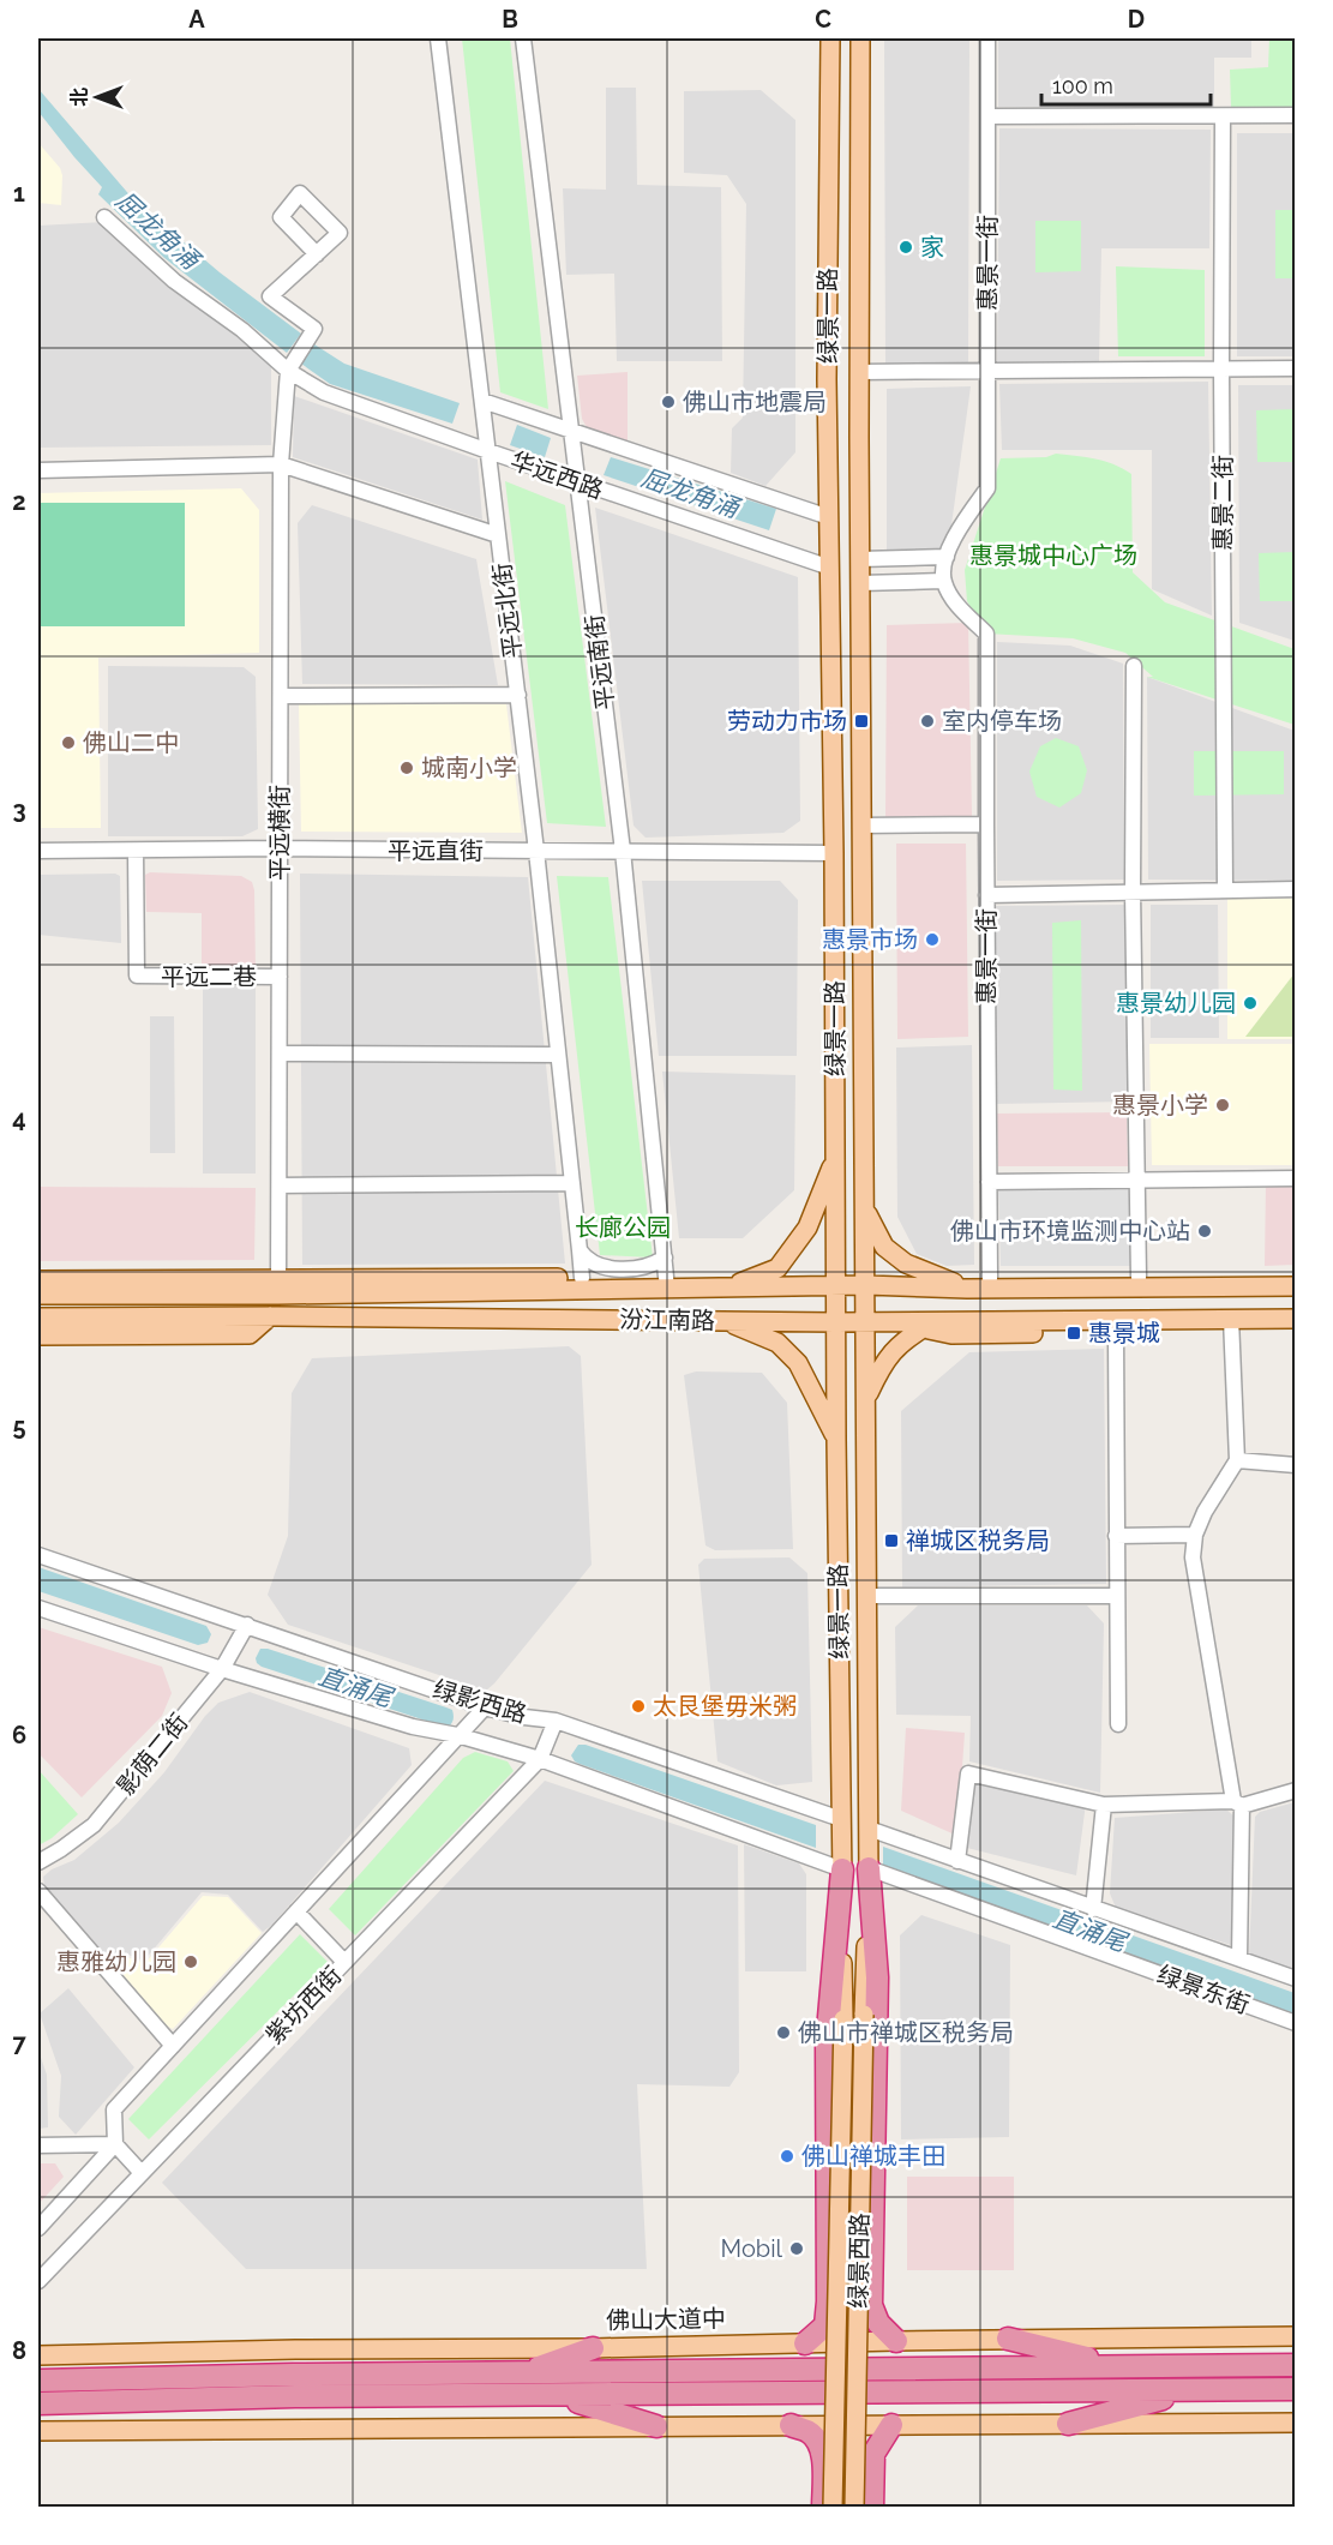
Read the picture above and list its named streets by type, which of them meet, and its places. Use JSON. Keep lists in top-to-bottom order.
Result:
{
  "streets": {
    "main road": [
      "绿景一路",
      "汾江南路",
      "绿景西路",
      "佛山大道中"
    ],
    "street": [
      "惠景一街",
      "华远西路",
      "惠景二街",
      "平远北街",
      "平远南街",
      "平远横街",
      "平远直街",
      "平远二巷",
      "绿影西路",
      "影荫二街",
      "绿景东街",
      "紫坊西街"
    ]
  },
  "crossings": [
    ["绿景一路", "华远西路"],
    ["绿景一路", "平远直街"],
    ["绿景一路", "汾江南路"],
    ["绿景一路", "绿影西路"],
    ["绿景一路", "绿景东街"],
    ["绿景一路", "绿景西路"],
    ["华远西路", "平远北街"],
    ["华远西路", "平远南街"],
    ["华远西路", "平远横街"],
    ["平远北街", "平远直街"],
    ["平远南街", "平远直街"],
    ["平远南街", "汾江南路"],
    ["平远横街", "平远直街"],
    ["平远横街", "平远二巷"],
    ["平远横街", "汾江南路"],
    ["平远直街", "平远二巷"],
    ["绿影西路", "影荫二街"],
    ["绿影西路", "紫坊西街"]
  ],
  "water": ["屈龙角涌", "直涌尾"],
  "parks": ["惠景城中心广场", "长廊公园"],
  "places": {
    "other": [
      "家",
      "佛山市地震局",
      "室内停车场",
      "佛山二中",
      "城南小学",
      "惠景市场",
      "惠景幼儿园",
      "惠景小学",
      "佛山市环境监测中心站",
      "太艮堡毋米粥",
      "惠雅幼儿园",
      "佛山市禅城区税务局",
      "佛山禅城丰田",
      "Mobil"
    ],
    "transit": ["劳动力市场", "惠景城", "禅城区税务局"]
  },
  "scale_bar": "100 m",
  "north": "left",
  "grid": {
    "columns": [
      "A",
      "B",
      "C",
      "D"
    ],
    "rows": [
      "1",
      "2",
      "3",
      "4",
      "5",
      "6",
      "7",
      "8"
    ]
  }
}
